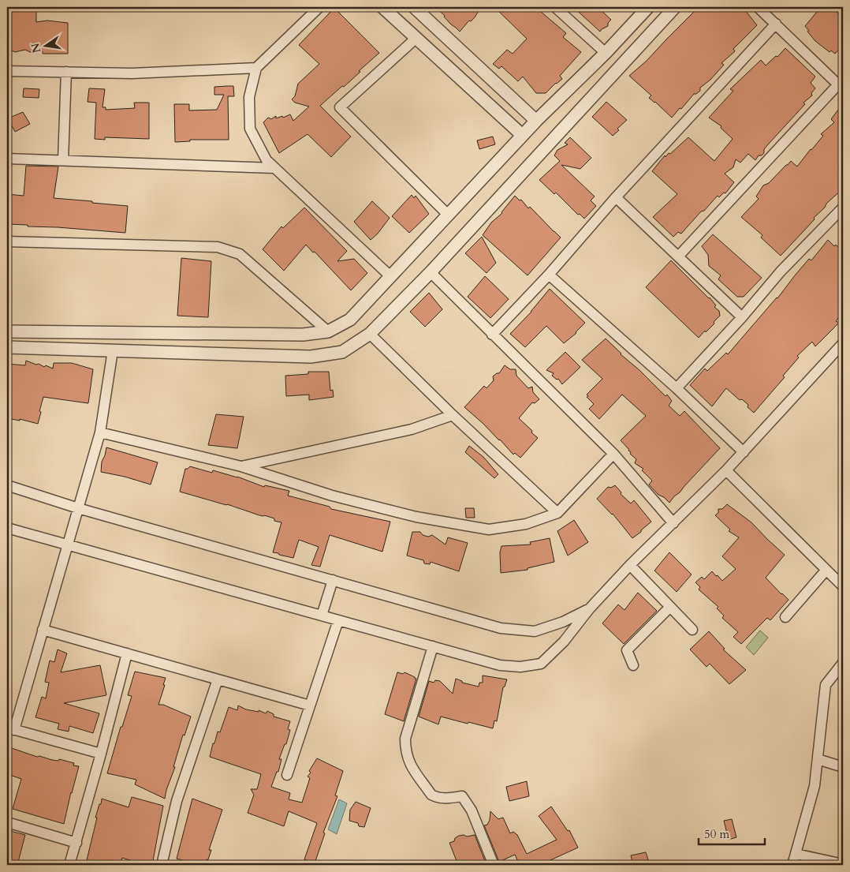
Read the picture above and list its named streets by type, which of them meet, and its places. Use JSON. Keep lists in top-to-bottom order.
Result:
{
  "scale_bar": "50 m",
  "north": "left"
}
